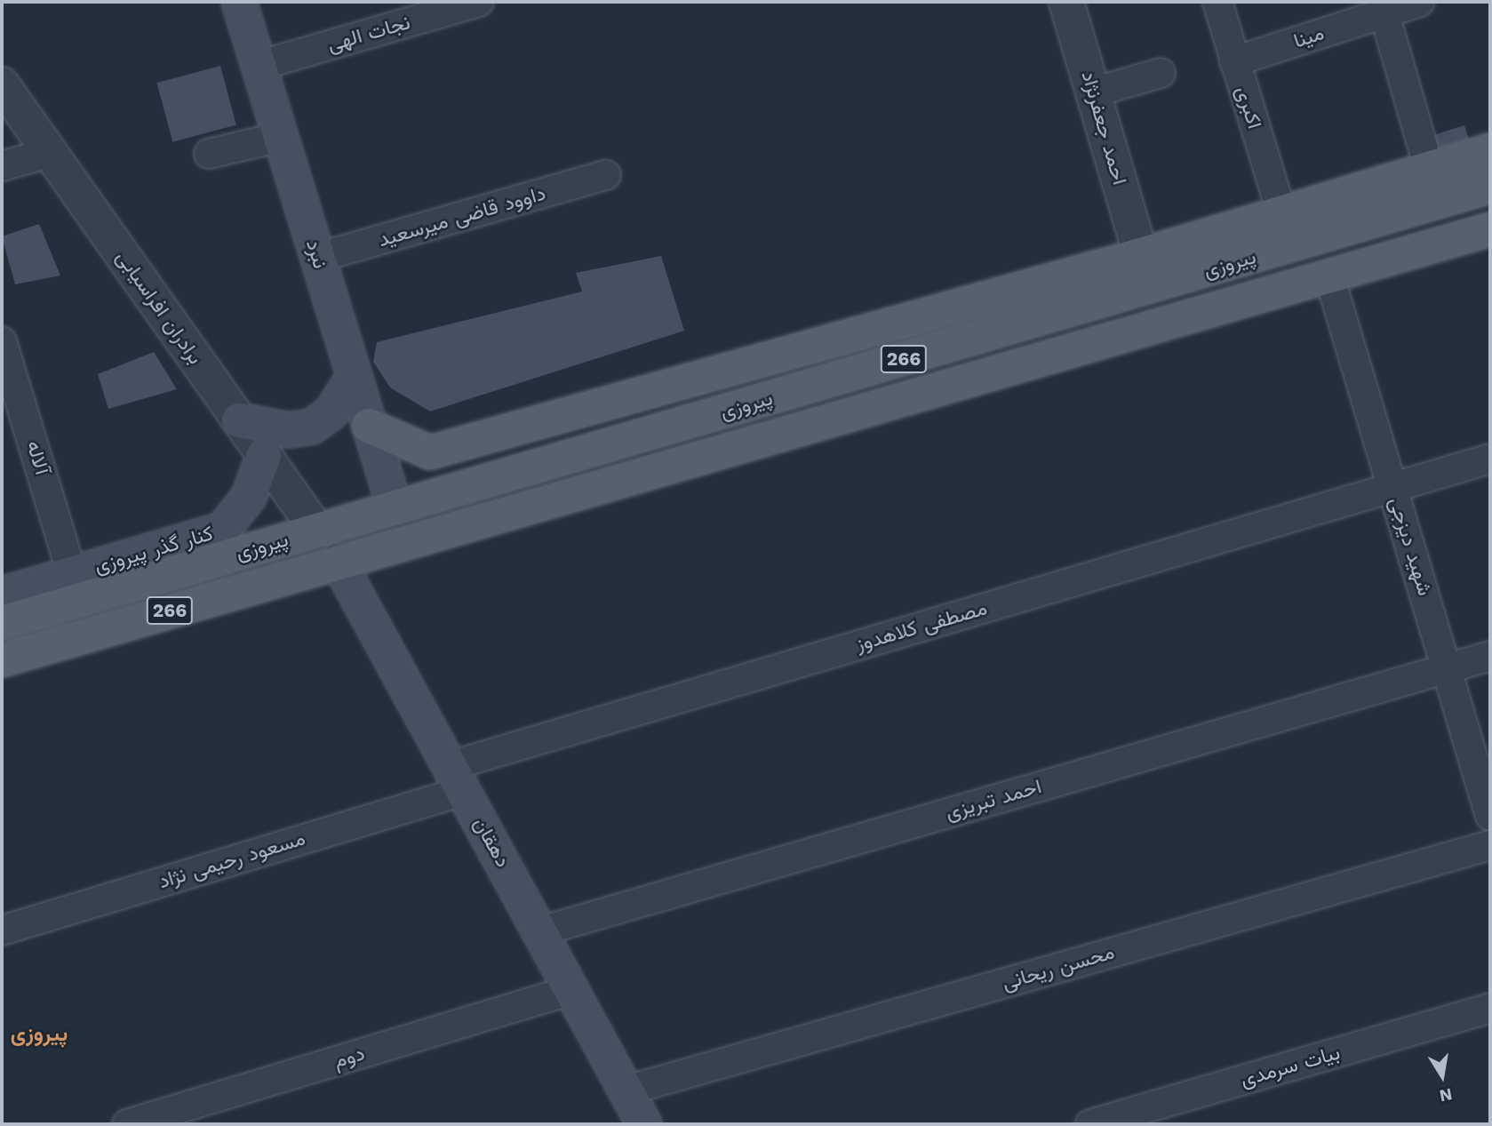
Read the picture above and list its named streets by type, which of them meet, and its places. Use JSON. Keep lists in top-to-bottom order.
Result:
{
  "streets": {
    "main road": [
      "نبرد",
      "پیروزی",
      "266",
      "کنار گذر پیروزی",
      "دهقان"
    ],
    "street": [
      "نجات الهی",
      "مینا",
      "اکبری",
      "احمد جعفرنژاد",
      "داوود قاضی میرسعید",
      "برادران افراسیابی",
      "آلاله",
      "شهید دیزجی",
      "مصطفی کلاهدوز",
      "احمد تبریزی",
      "مسعود رحیمی نژاد",
      "محسن ریحانی",
      "دوم",
      "بیات سرمدی"
    ]
  },
  "crossings": [
    ["نجات الهی", "نبرد"],
    ["مینا", "اکبری"],
    ["داوود قاضی میرسعید", "نبرد"],
    ["نبرد", "پیروزی"],
    ["پیروزی", "برادران افراسیابی"],
    ["پیروزی", "شهید دیزجی"],
    ["پیروزی", "دهقان"],
    ["برادران افراسیابی", "کنار گذر پیروزی"],
    ["آلاله", "کنار گذر پیروزی"],
    ["شهید دیزجی", "مصطفی کلاهدوز"],
    ["شهید دیزجی", "احمد تبریزی"],
    ["مصطفی کلاهدوز", "دهقان"],
    ["مصطفی کلاهدوز", "مسعود رحیمی نژاد"],
    ["احمد تبریزی", "دهقان"],
    ["دهقان", "مسعود رحیمی نژاد"],
    ["دهقان", "محسن ریحانی"],
    ["دهقان", "دوم"]
  ],
  "districts": ["پیروزی"],
  "north": "bottom"
}
